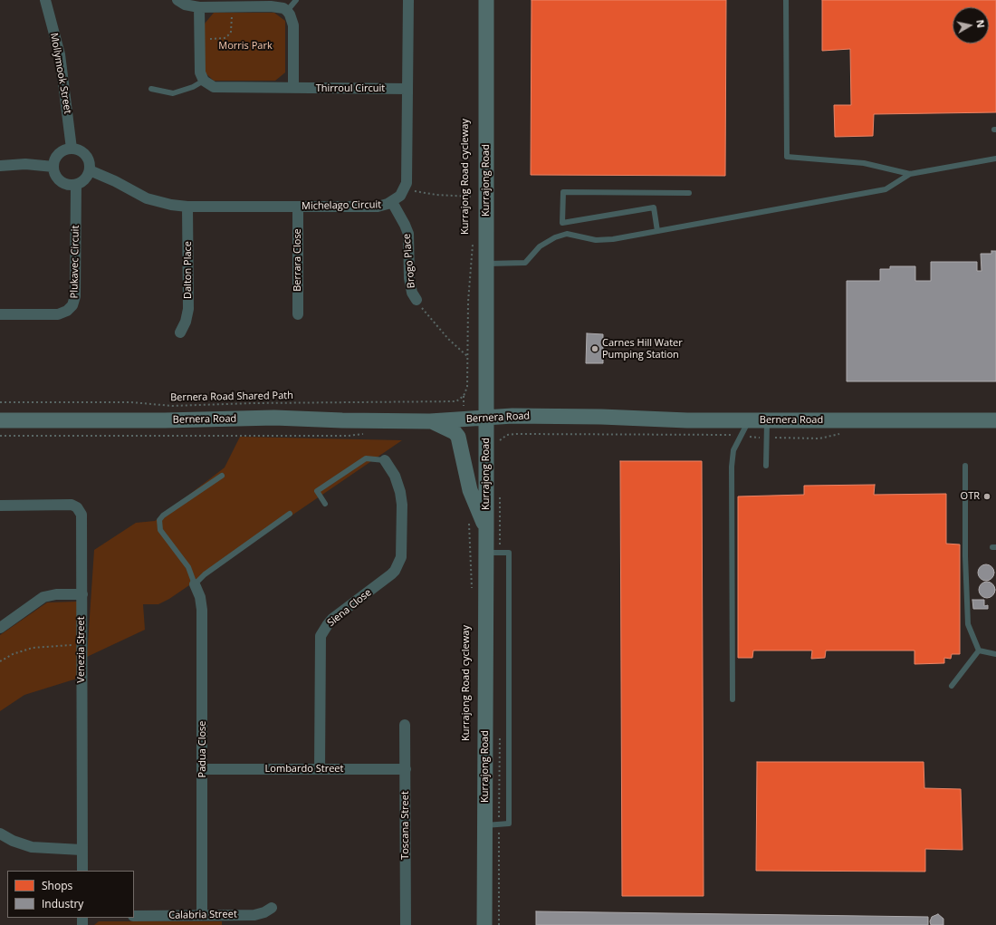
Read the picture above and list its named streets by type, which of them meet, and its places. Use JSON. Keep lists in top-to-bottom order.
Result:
{
  "streets": {
    "main road": ["Kurrajong Road", "Bernera Road"],
    "street": [
      "Mollymook Street",
      "Thirroul Circuit",
      "Michelago Circuit",
      "Berrara Close",
      "Brogo Place",
      "Plukavec Circuit",
      "Dalton Place",
      "Siena Close",
      "Venezia Street",
      "Padua Close",
      "Lombardo Street",
      "Toscana Street",
      "Calabria Street"
    ],
    "path": ["Kurrajong Road cycleway", "Bernera Road Shared Path"]
  },
  "crossings": [
    ["Mollymook Street", "Michelago Circuit"],
    ["Mollymook Street", "Plukavec Circuit"],
    ["Kurrajong Road cycleway", "Bernera Road Shared Path"],
    ["Kurrajong Road", "Bernera Road"],
    ["Michelago Circuit", "Berrara Close"],
    ["Michelago Circuit", "Brogo Place"],
    ["Michelago Circuit", "Plukavec Circuit"],
    ["Michelago Circuit", "Dalton Place"],
    ["Siena Close", "Lombardo Street"],
    ["Padua Close", "Lombardo Street"],
    ["Padua Close", "Calabria Street"],
    ["Lombardo Street", "Toscana Street"]
  ],
  "parks": ["Morris Park"],
  "places": ["Carnes Hill Water Pumping Station", "OTR"],
  "legend": ["Shops", "Industry"],
  "north": "right"
}
